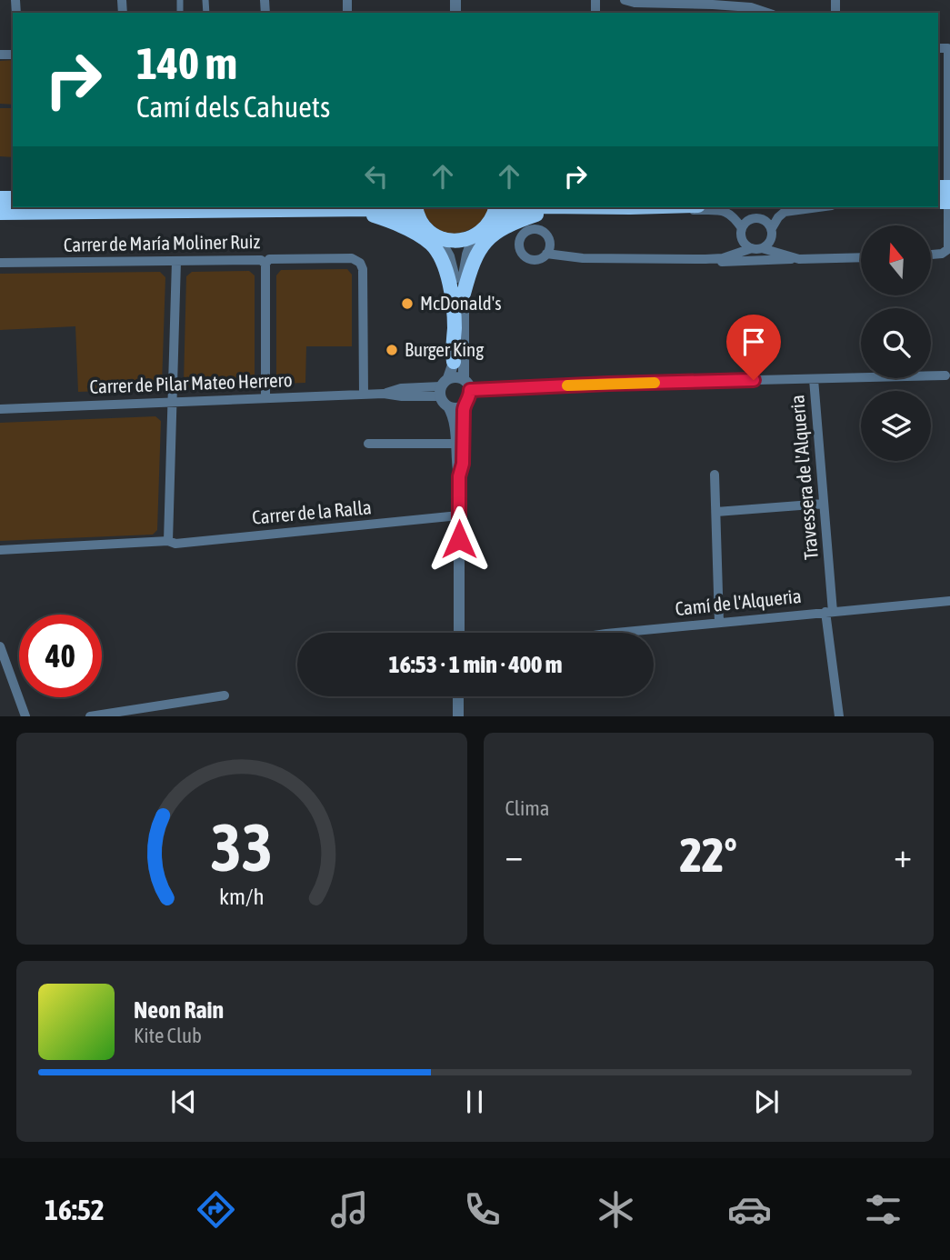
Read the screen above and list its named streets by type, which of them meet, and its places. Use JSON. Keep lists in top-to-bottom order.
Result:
{
  "streets": {
    "street": [
      "Carrer de María Moliner Ruiz",
      "Carrer de Pilar Mateo Herrero",
      "Travessera de l'Alqueria",
      "Carrer de la Ralla",
      "Camí de l'Alqueria"
    ]
  },
  "crossings": [
    ["Carrer de María Moliner Ruiz", "Carrer de Pilar Mateo Herrero"],
    ["Travessera de l'Alqueria", "Camí de l'Alqueria"]
  ],
  "places": ["McDonald's", "Burger King"],
  "north": "top",
  "page": {
    "turn": ["140 m", "Camí dels Cahuets"],
    "limit": "40",
    "trip": "16:53 · 1 min · 400 m",
    "tile": "Clima",
    "heat": ["−", "22°", "+"],
    "song": ["Neon Rain", "Kite Club"],
    "tabs": "16:52",
    "gauge": ["33", "km/h"]
  }
}
